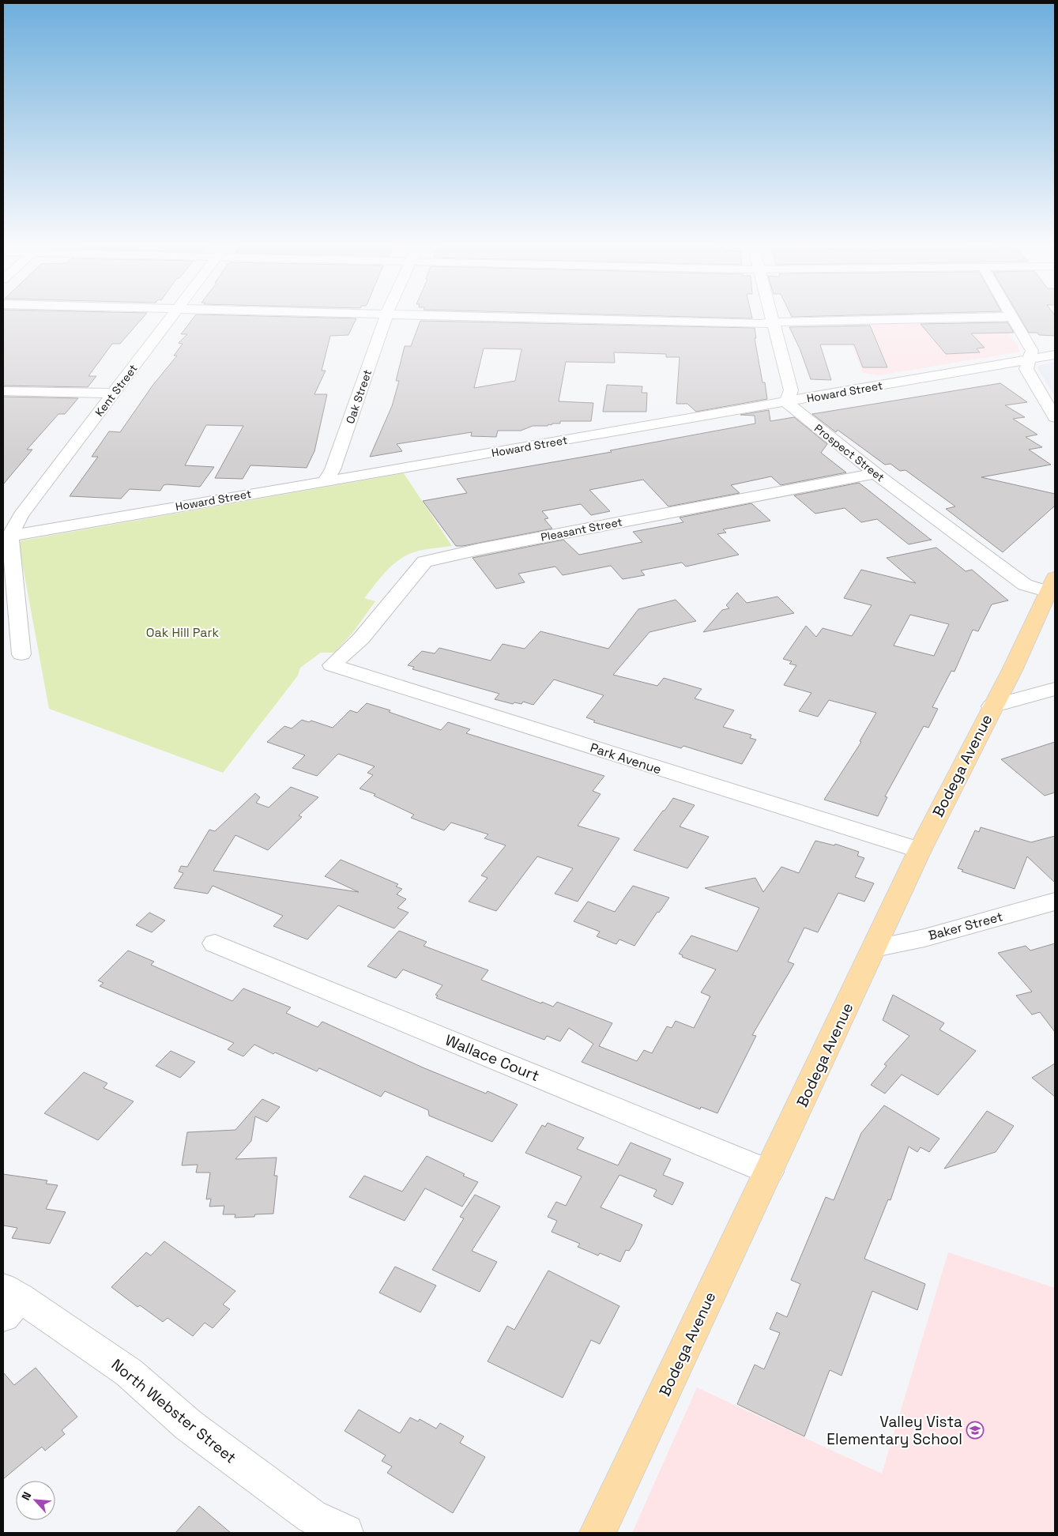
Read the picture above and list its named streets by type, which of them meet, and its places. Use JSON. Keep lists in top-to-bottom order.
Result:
{
  "streets": {
    "main road": ["Bodega Avenue"],
    "street": [
      "Kent Street",
      "Howard Street",
      "Oak Street",
      "Prospect Street",
      "Pleasant Street",
      "Park Avenue",
      "Baker Street",
      "Wallace Court",
      "North Webster Street"
    ]
  },
  "crossings": [
    ["Kent Street", "Howard Street"],
    ["Howard Street", "Oak Street"],
    ["Howard Street", "Prospect Street"],
    ["Prospect Street", "Pleasant Street"],
    ["Prospect Street", "Bodega Avenue"],
    ["Pleasant Street", "Park Avenue"],
    ["Park Avenue", "Bodega Avenue"],
    ["Bodega Avenue", "Baker Street"],
    ["Bodega Avenue", "Wallace Court"]
  ],
  "parks": ["Oak Hill Park"],
  "places": {
    "school or university": ["Valley Vista Elementary School"]
  },
  "north": "top left"
}
